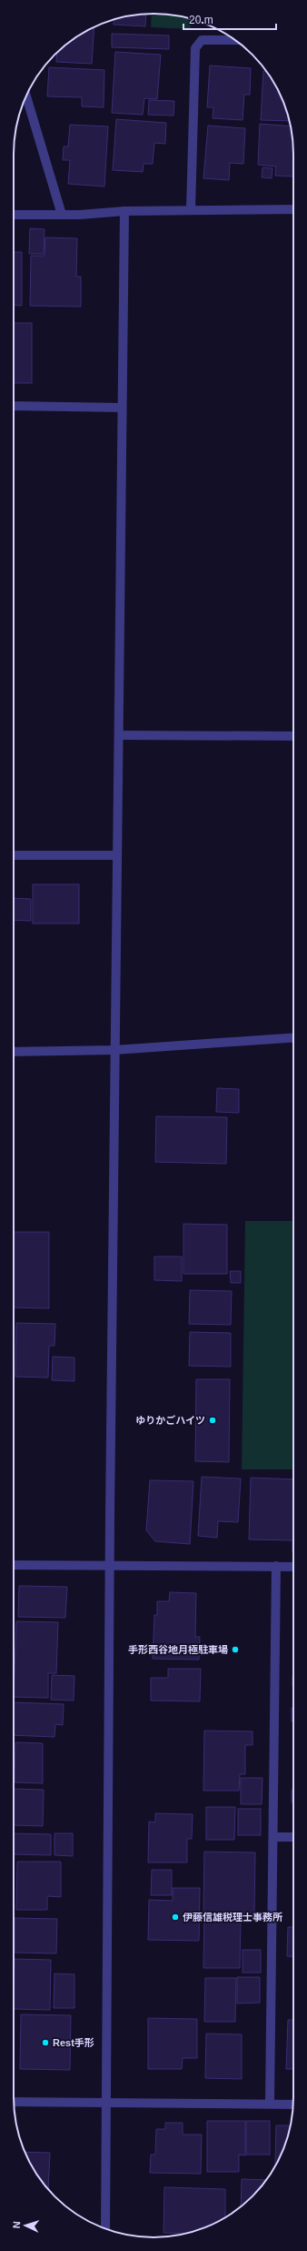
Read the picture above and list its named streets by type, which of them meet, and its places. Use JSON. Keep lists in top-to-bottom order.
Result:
{
  "places": [
    "ゆりかごハイツ",
    "手形西谷地月極駐車場",
    "伊藤信雄税理士事務所",
    "Rest手形"
  ],
  "scale_bar": "20 m",
  "north": "left"
}
